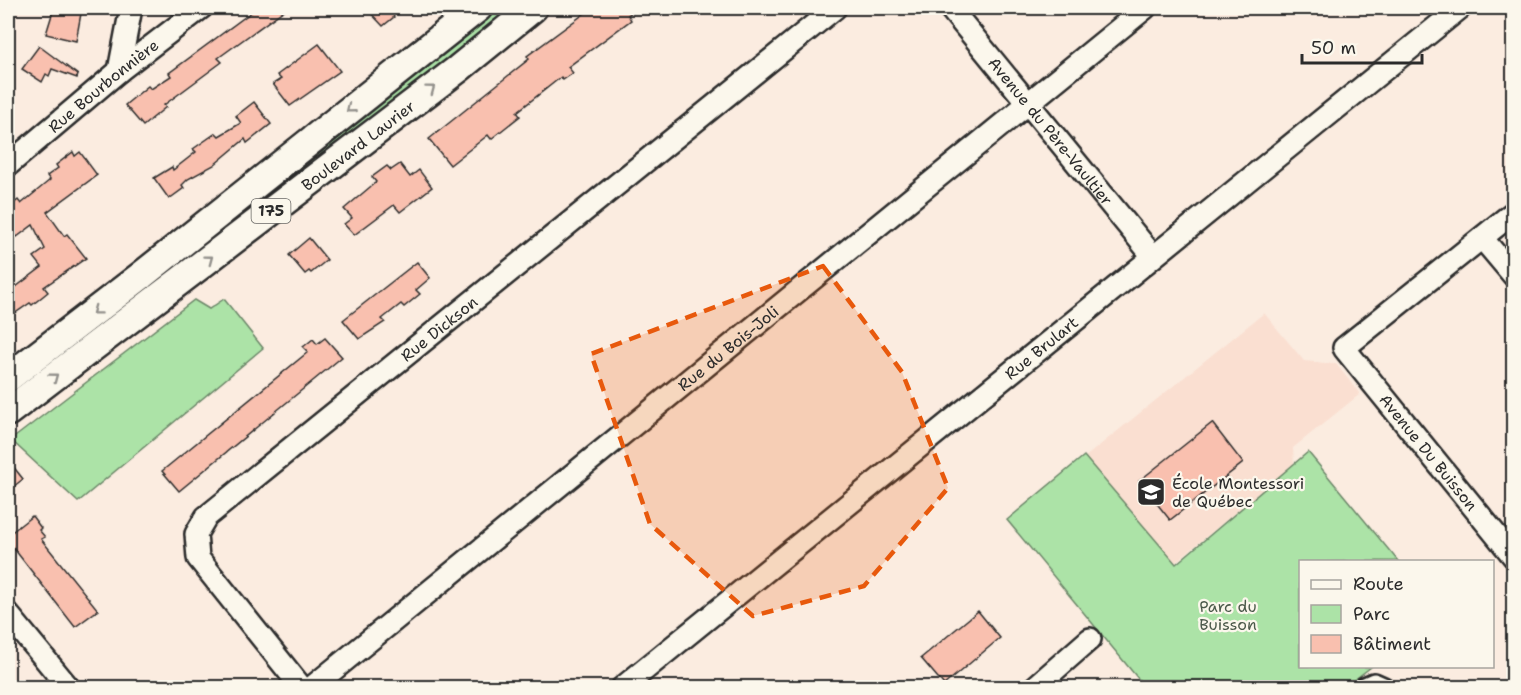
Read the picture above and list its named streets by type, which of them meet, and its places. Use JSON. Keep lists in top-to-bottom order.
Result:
{
  "streets": {
    "main road": ["Boulevard Laurier", "175"],
    "street": [
      "Rue Bourbonnière",
      "Avenue du Père-Vaultier",
      "Rue Dickson",
      "Rue Brulart",
      "Rue du Bois-Joli",
      "Avenue Du Buisson"
    ]
  },
  "crossings": [
    ["Avenue du Père-Vaultier", "Rue Brulart"],
    ["Avenue du Père-Vaultier", "Rue du Bois-Joli"]
  ],
  "parks": ["Parc du Buisson"],
  "places": {
    "school or university": ["École Montessori de Québec"]
  },
  "legend": ["Route", "Parc", "Bâtiment"],
  "scale_bar": "50 m"
}
